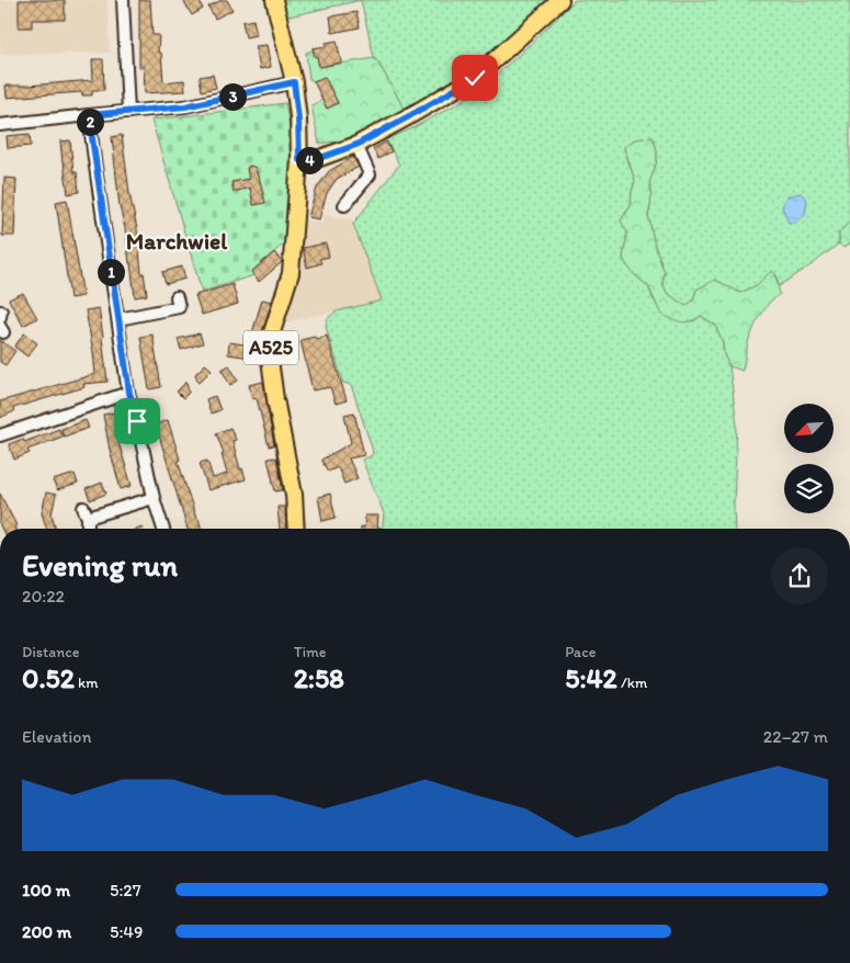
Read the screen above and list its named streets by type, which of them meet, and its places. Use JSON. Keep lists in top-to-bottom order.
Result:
{
  "streets": {
    "main road": ["A525"]
  },
  "districts": ["Marchwiel"],
  "north": "bottom left",
  "page": {
    "pins": [
      "3",
      "2",
      "4",
      "1"
    ],
    "heading": ["Evening run", "20:22"],
    "stats": [
      ["Distance", "0.52 km"],
      ["Time", "2:58"],
      ["Pace", "5:42 /km"]
    ],
    "chart": ["Elevation", "22–27 m"],
    "list": [
      {
        "name": "100 m",
        "note": "5:27"
      },
      {
        "name": "200 m",
        "note": "5:49"
      }
    ]
  }
}
